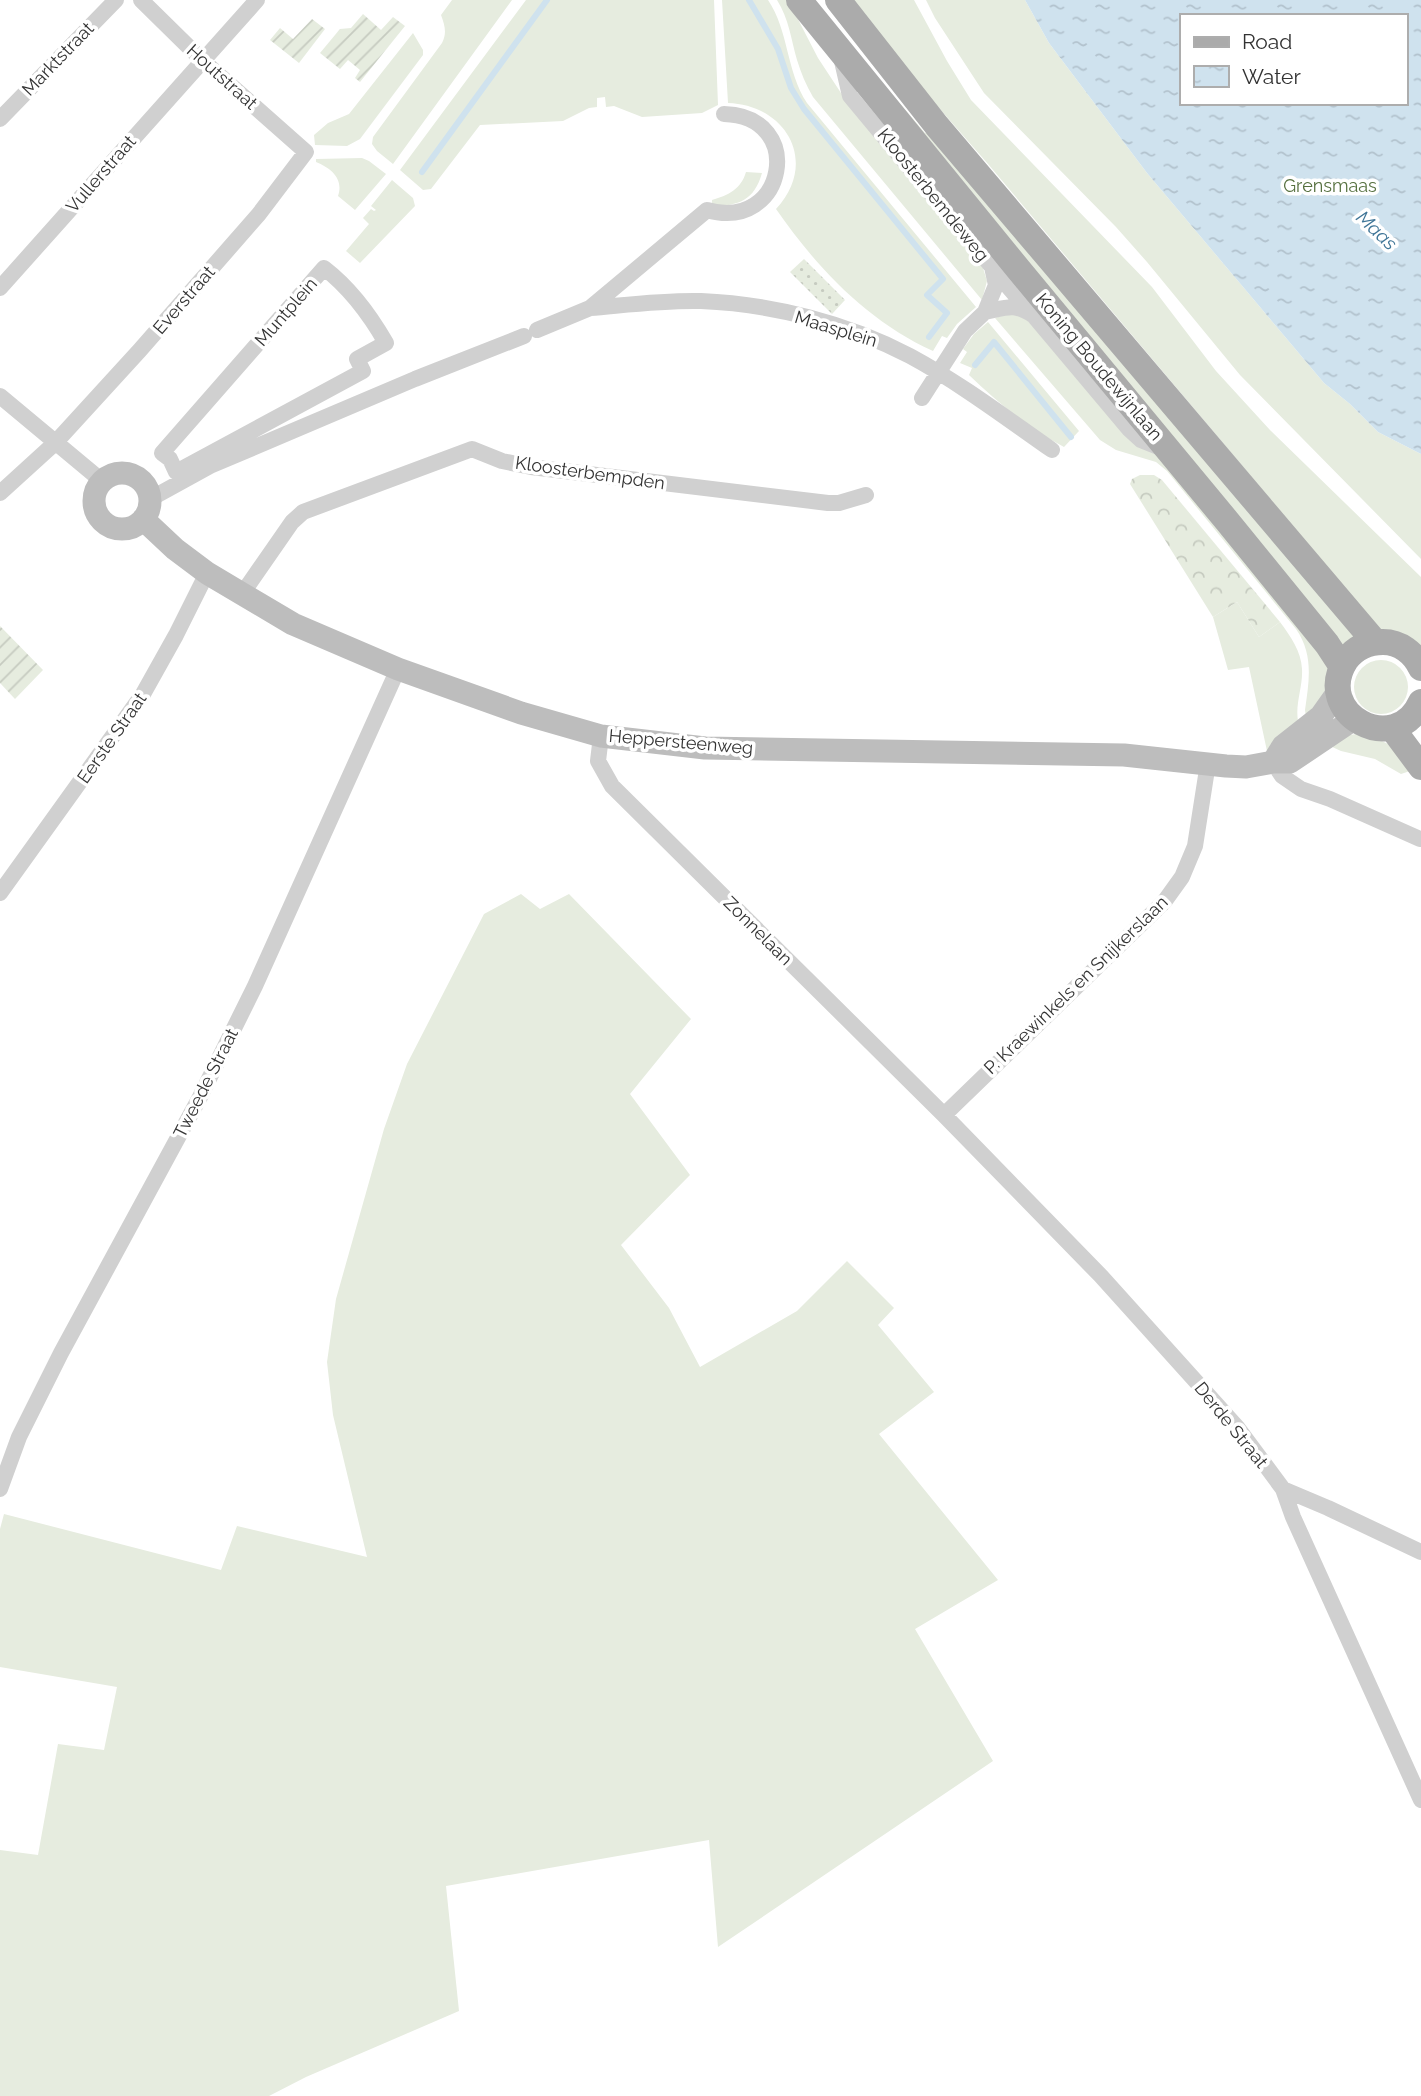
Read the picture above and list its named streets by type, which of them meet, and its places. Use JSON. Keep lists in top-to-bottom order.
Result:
{
  "streets": {
    "main road": ["Koning Boudewijnlaan"],
    "street": [
      "Marktstraat",
      "Houtstraat",
      "Vullerstraat",
      "Kloosterbemdeweg",
      "Everstraat",
      "Muntplein",
      "Maasplein",
      "Kloosterbempden",
      "Eerste Straat",
      "Heppersteenweg",
      "Zonnelaan",
      "P. Kraewinkels en Snijkerslaan",
      "Tweede Straat",
      "Derde Straat"
    ]
  },
  "crossings": [
    ["Houtstraat", "Vullerstraat"],
    ["Houtstraat", "Everstraat"],
    ["Kloosterbemdeweg", "Koning Boudewijnlaan"],
    ["Koning Boudewijnlaan", "Heppersteenweg"],
    ["Kloosterbempden", "Heppersteenweg"],
    ["Eerste Straat", "Heppersteenweg"],
    ["Heppersteenweg", "Zonnelaan"],
    ["Heppersteenweg", "P. Kraewinkels en Snijkerslaan"],
    ["Heppersteenweg", "Tweede Straat"],
    ["Zonnelaan", "P. Kraewinkels en Snijkerslaan"],
    ["Zonnelaan", "Derde Straat"],
    ["P. Kraewinkels en Snijkerslaan", "Derde Straat"]
  ],
  "water": ["Maas"],
  "parks": ["Grensmaas"],
  "legend": ["Road", "Water"]
}
